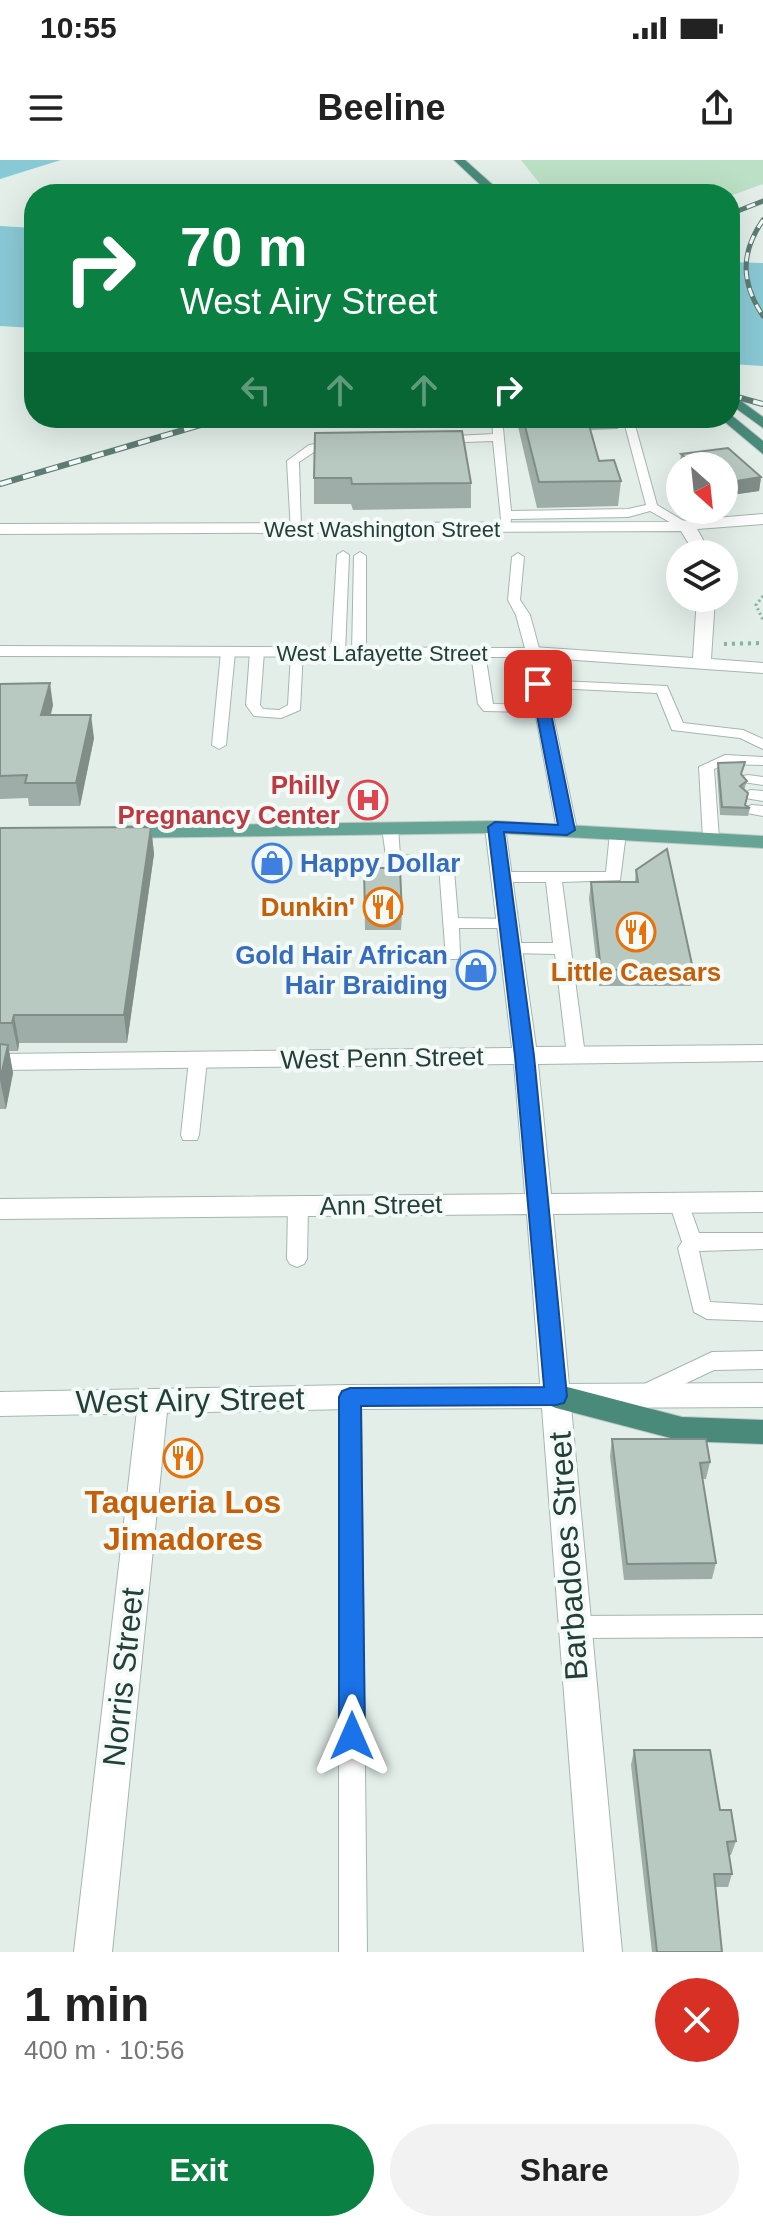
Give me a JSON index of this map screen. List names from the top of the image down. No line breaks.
{"streets":{"street":["West Washington Street","West Lafayette Street","West Penn Street","Ann Street","West Airy Street","Barbadoes Street","Norris Street"]},"crossings":[["West Penn Street","Barbadoes Street"],["Ann Street","Barbadoes Street"],["West Airy Street","Barbadoes Street"],["West Airy Street","Norris Street"]],"places":{"hospital":["Philly Pregnancy Center"],"shop":["Happy Dollar","Gold Hair African Hair Braiding"],"restaurant":["Dunkin'","Little Caesars","Taqueria Los Jimadores"]},"north":"bottom right","page":{"status":"10:55","header":"Beeline","turn":["70 m","West Airy Street"],"heading":["1 min","400 m · 10:56"],"buttons":["Exit","Share"]}}
